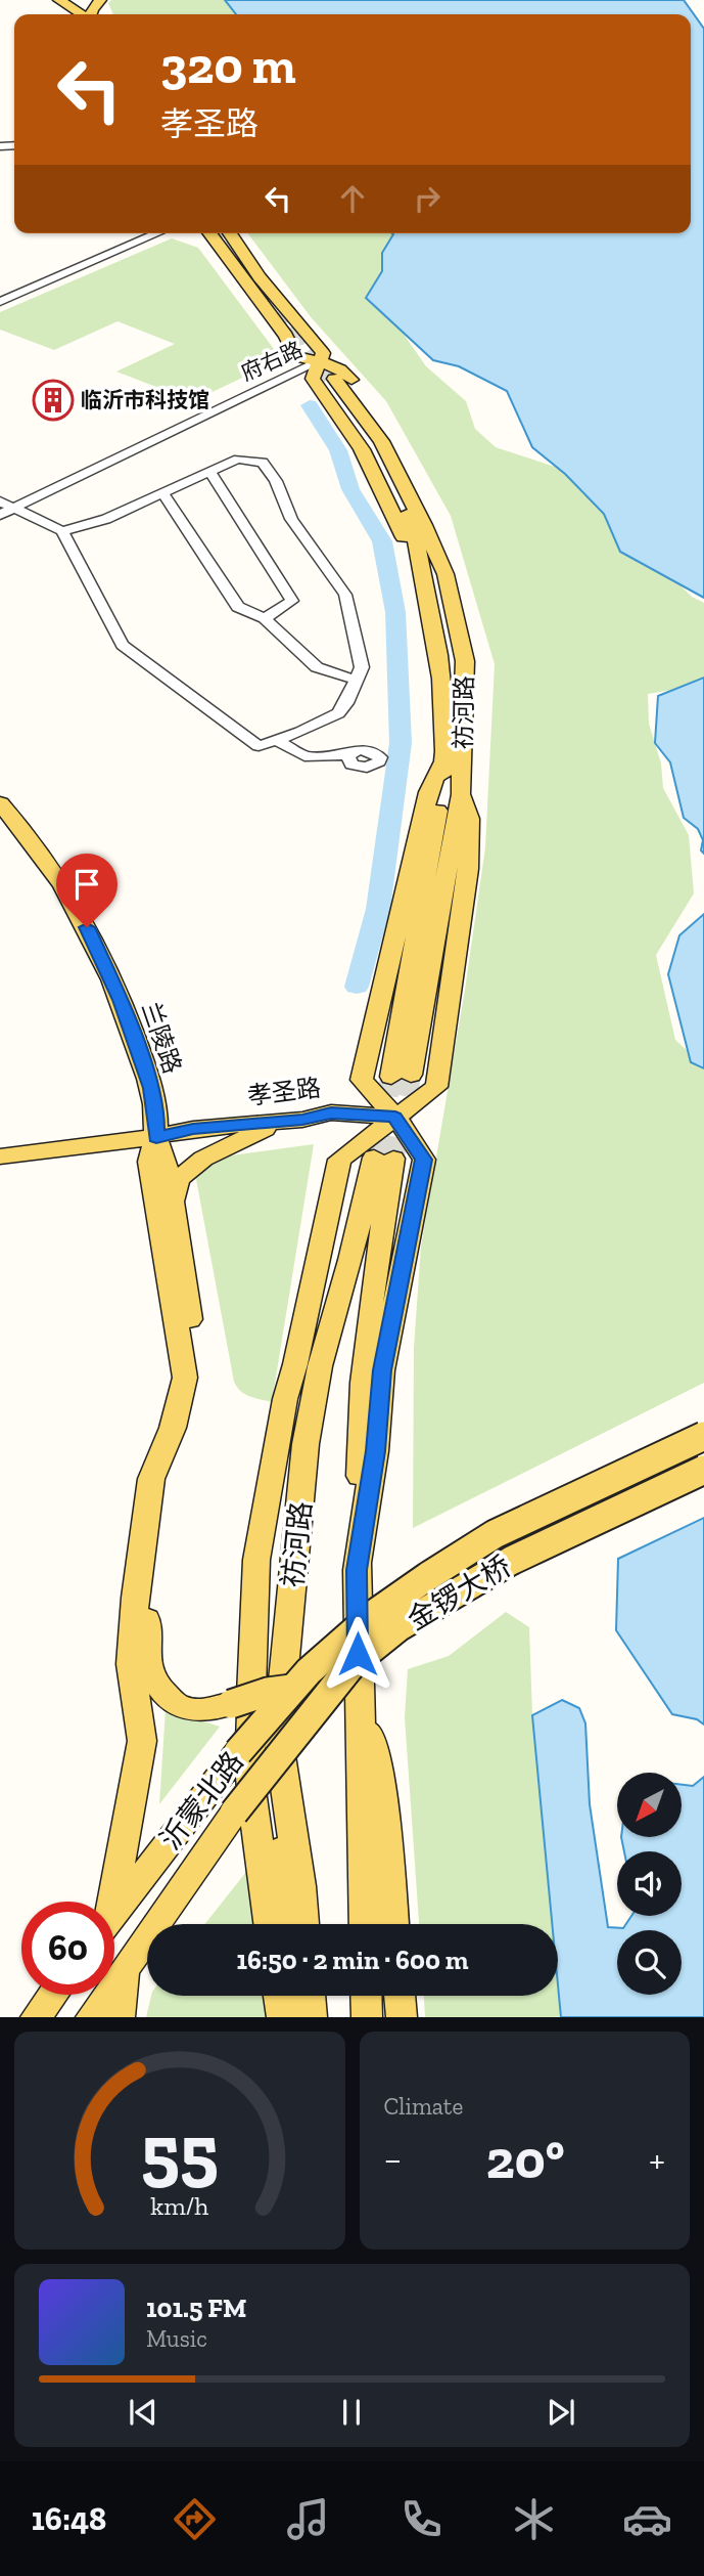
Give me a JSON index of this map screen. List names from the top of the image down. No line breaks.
{"streets":{"main road":["祊河路","兰陵路","孝圣路","金锣大桥","沂蒙北路"],"street":["府右路"]},"crossings":[["祊河路","孝圣路"],["兰陵路","孝圣路"],["金锣大桥","沂蒙北路"]],"places":{"building":["临沂市科技馆"]},"north":"bottom left","page":{"turn":["320 m","孝圣路"],"limit":"60","trip":"16:50 · 2 min · 600 m","tile":"Climate","heat":["−","20°","+"],"song":["101.5 FM","Music"],"tabs":"16:48","gauge":["55","km/h"]}}
